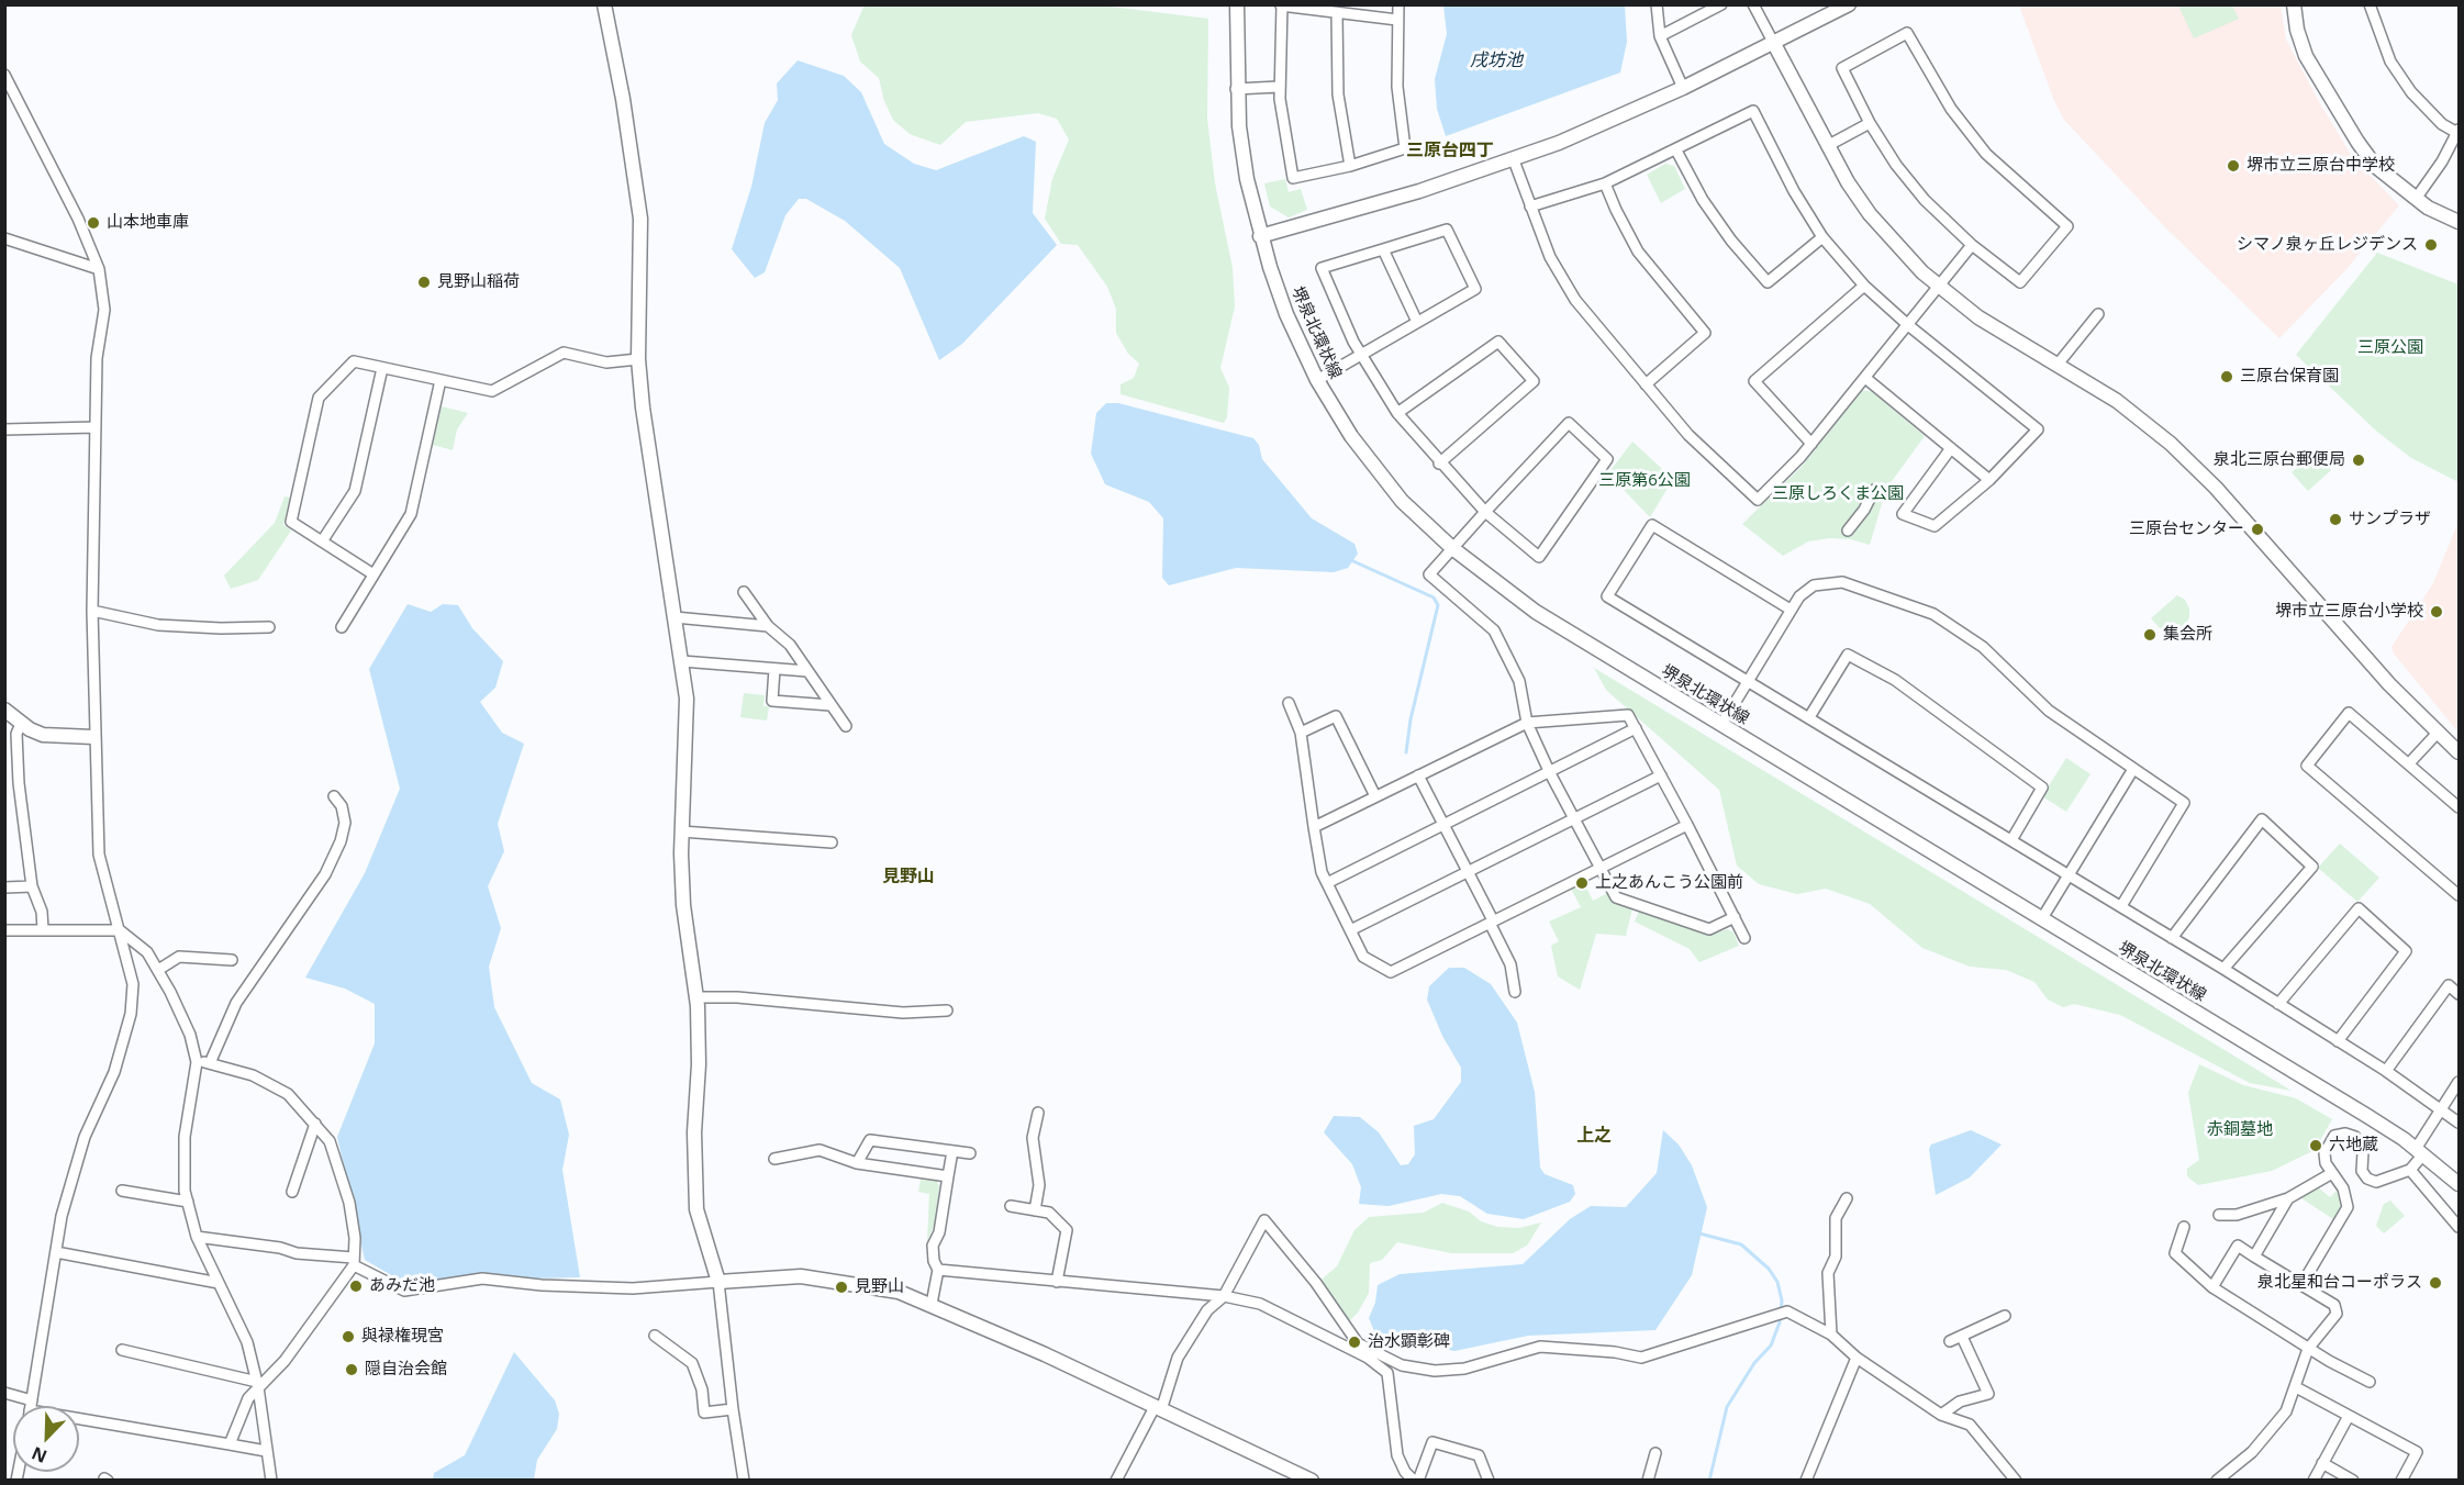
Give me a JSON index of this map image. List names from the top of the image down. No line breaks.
{"streets":{"street":["堺泉北環状線"]},"districts":["三原台四丁","見野山","上之"],"water":["戌坊池"],"parks":["三原公園","三原第6公園","三原しろくま公園","赤銅墓地"],"places":["堺市立三原台中学校","山本地車庫","シマノ泉ヶ丘レジデンス","見野山稲荷","三原台保育園","泉北三原台郵便局","サンプラザ","三原台センター","堺市立三原台小学校","集会所","上之あんこう公園前","六地蔵","泉北星和台コーポラス","あみだ池","見野山","與禄権現宮","治水顕彰碑","隠自治会館"],"north":"bottom left"}
